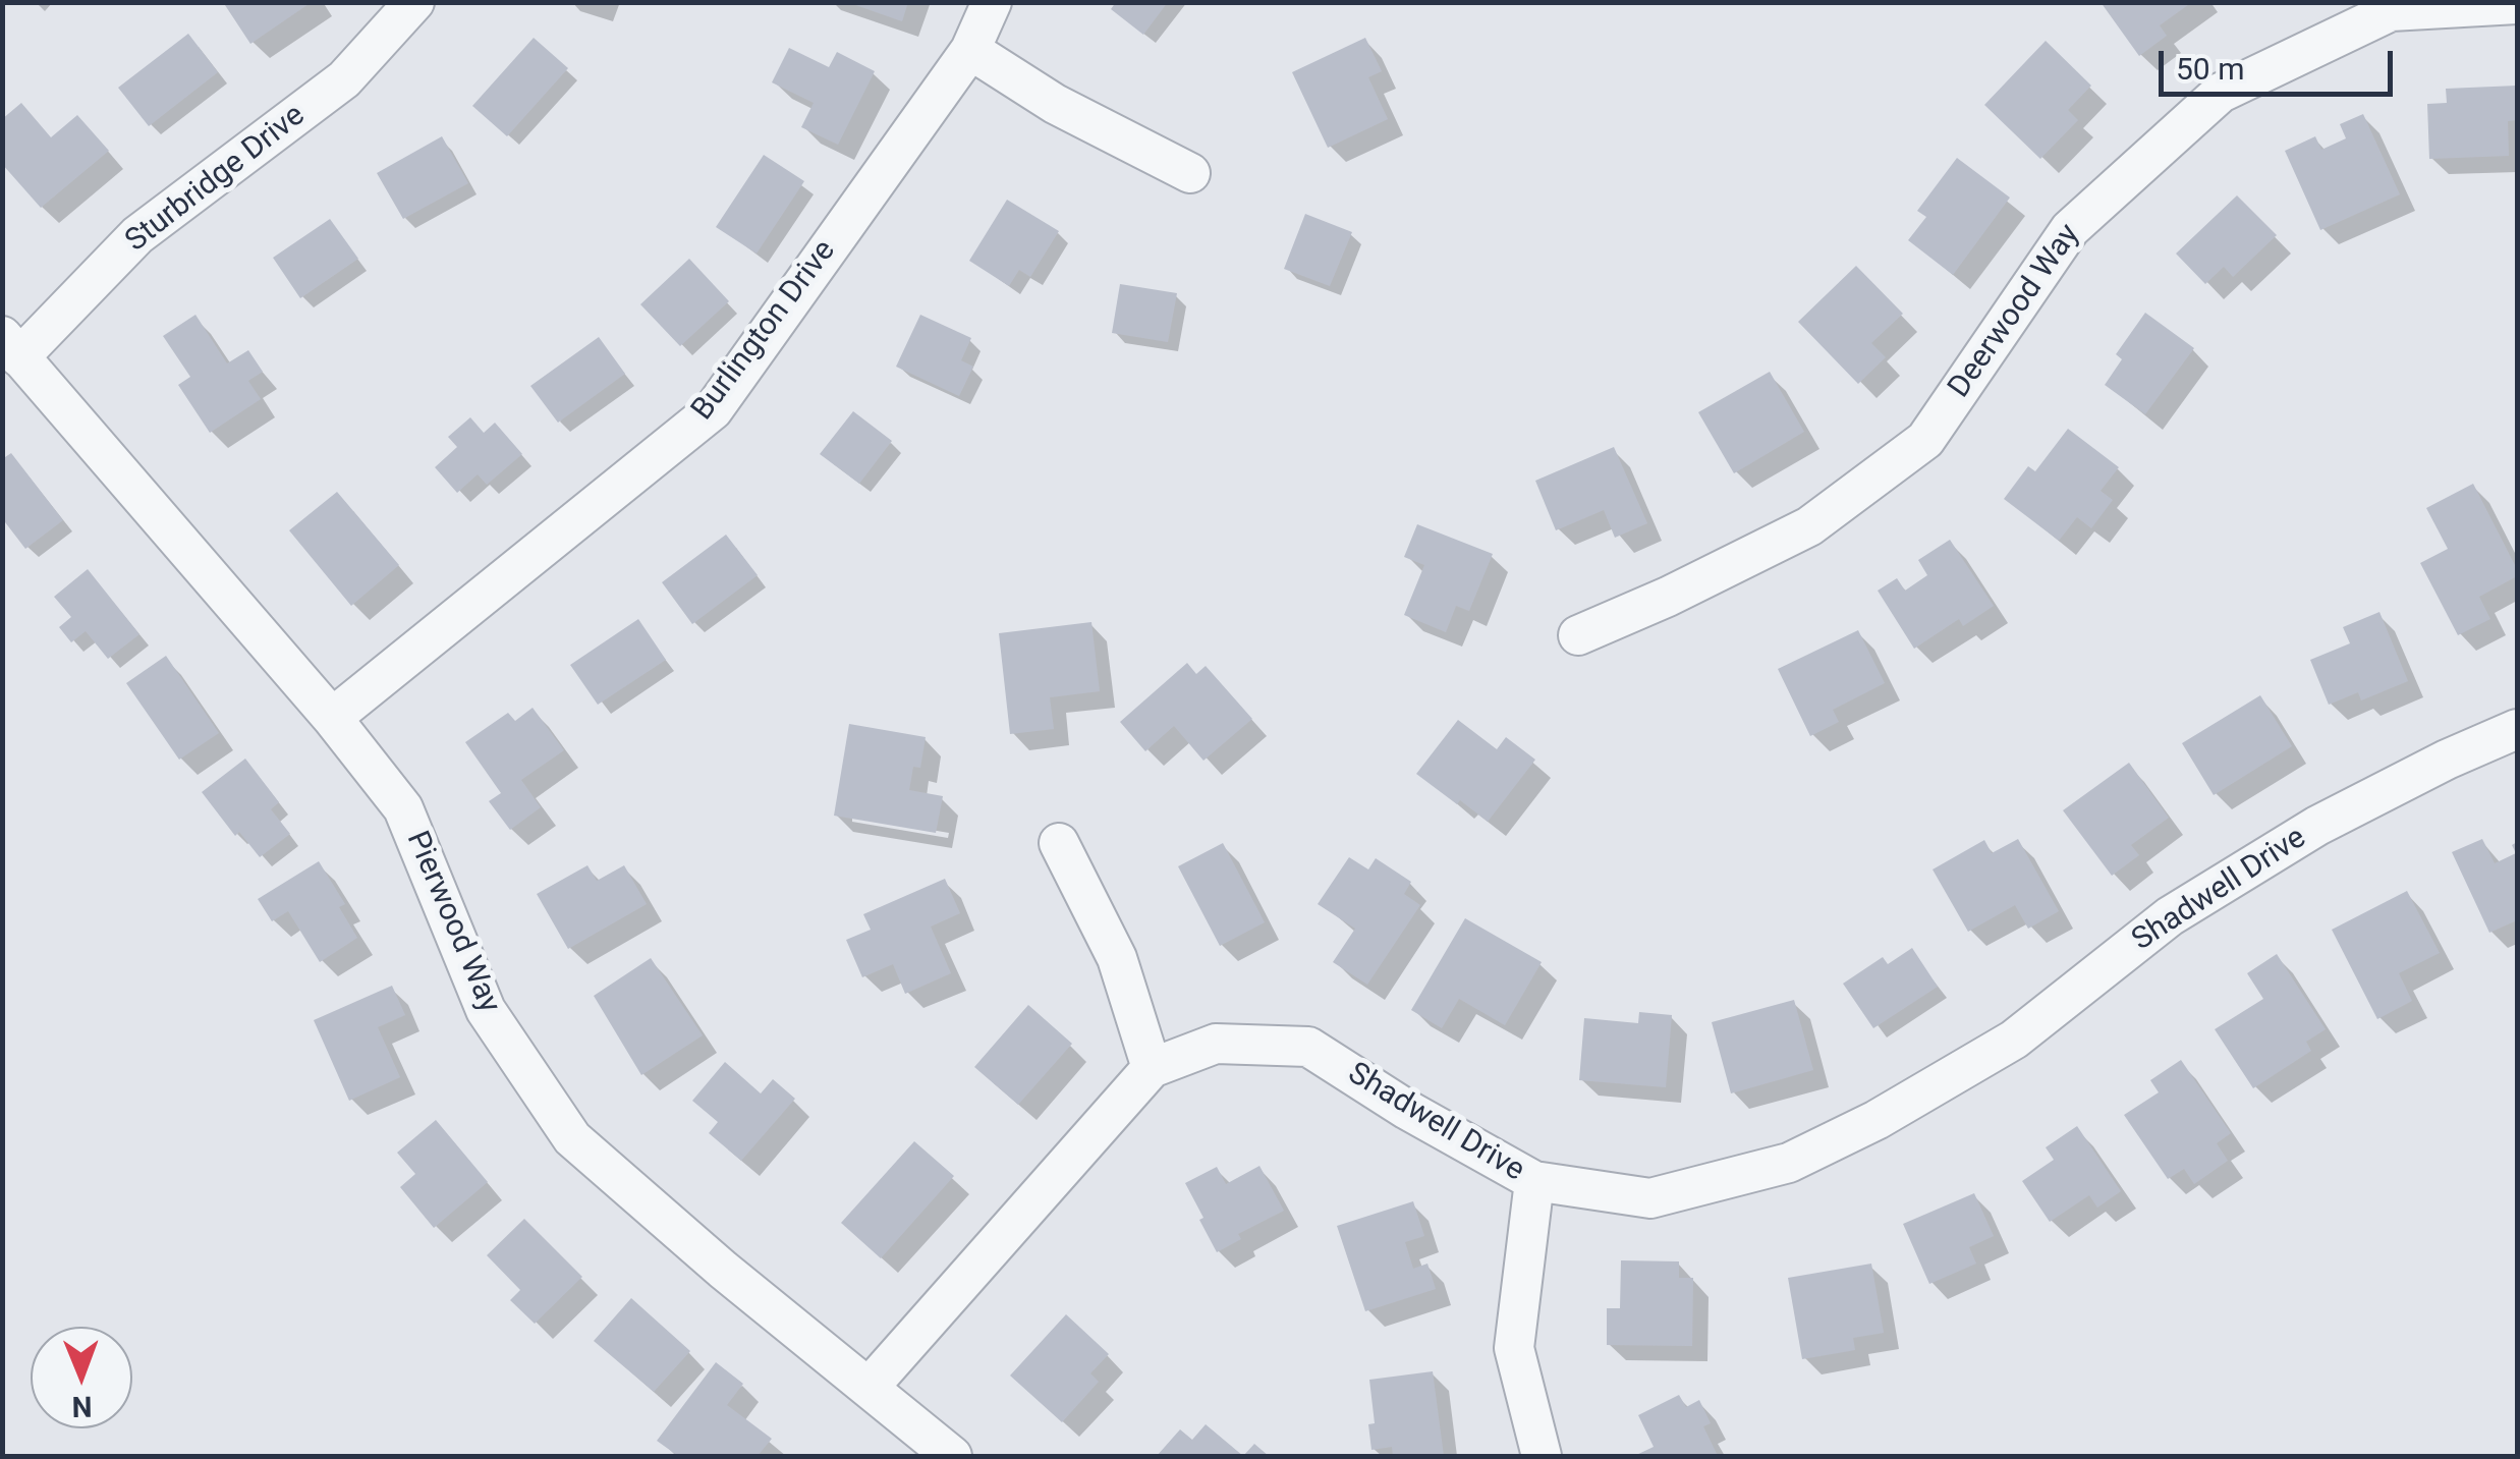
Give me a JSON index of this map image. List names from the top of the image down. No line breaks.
{"streets":{"street":["Sturbridge Drive","Deerwood Way","Burlington Drive","Shadwell Drive","Pierwood Way"]},"crossings":[["Sturbridge Drive","Pierwood Way"],["Burlington Drive","Pierwood Way"],["Shadwell Drive","Pierwood Way"]],"scale_bar":"50 m","north":"bottom"}
